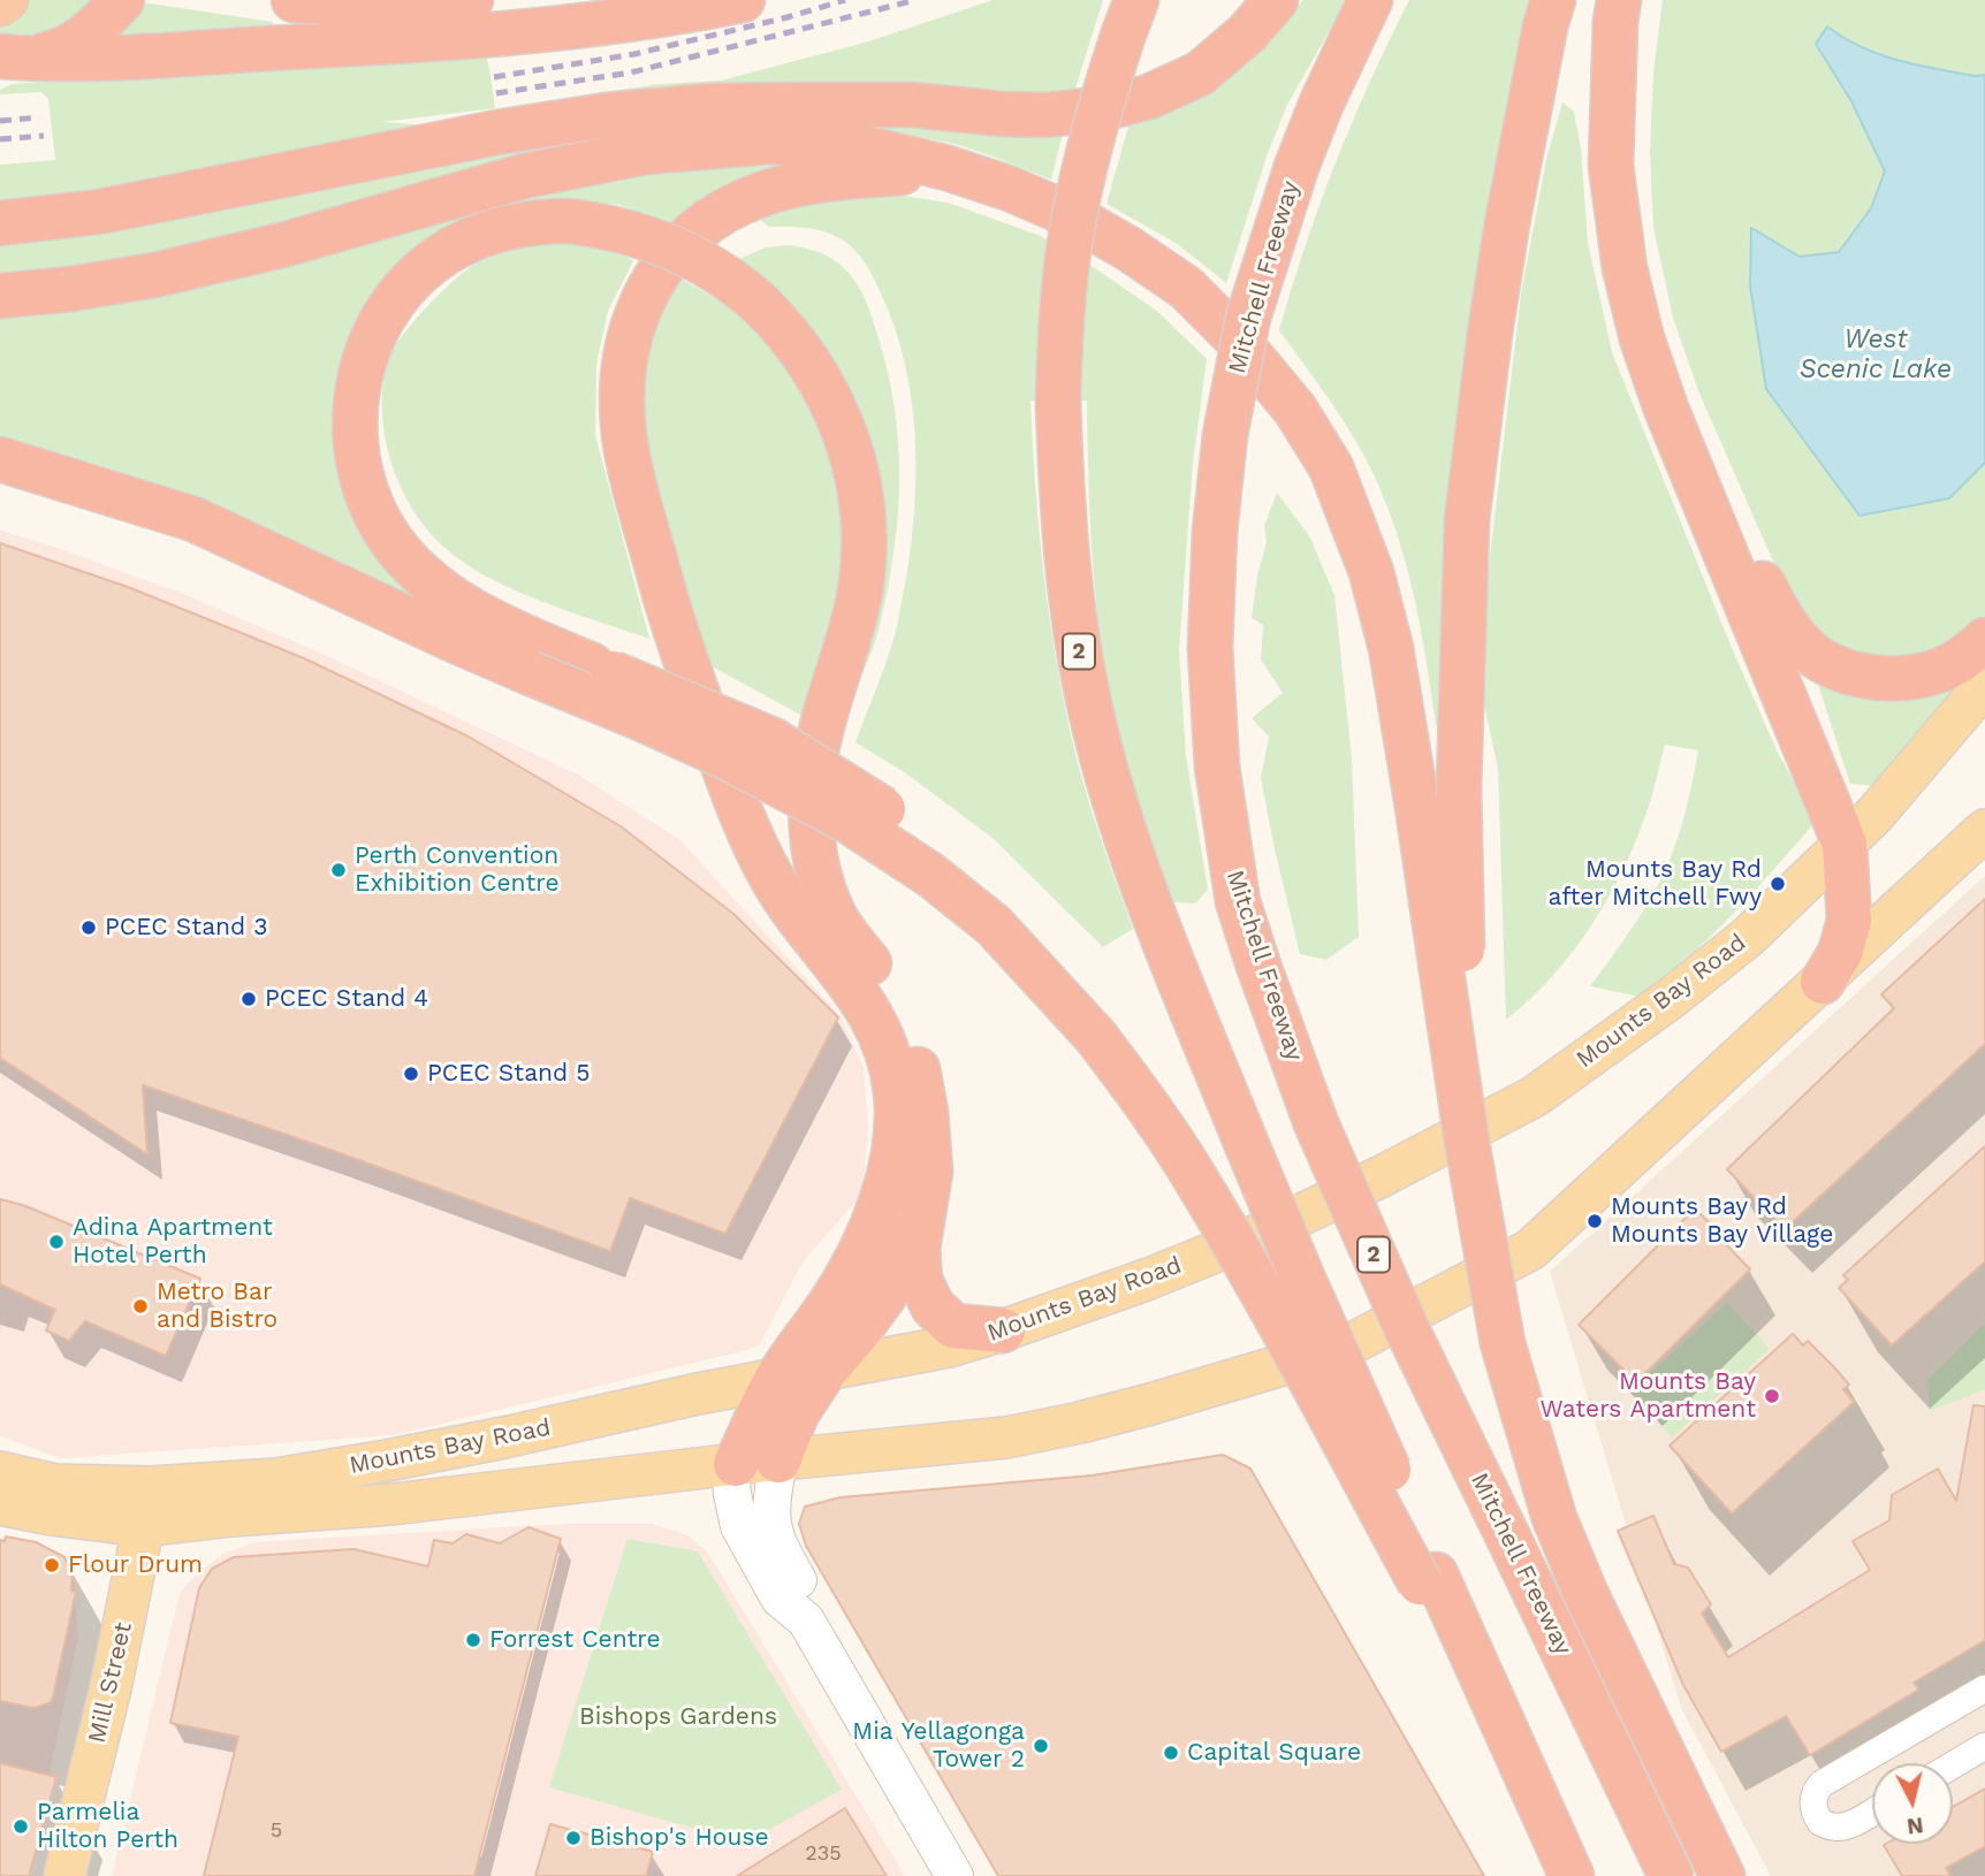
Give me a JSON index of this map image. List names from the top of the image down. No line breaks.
{"streets":{"highway":["Mitchell Freeway","2"],"main road":["Mounts Bay Road","Mill Street"]},"crossings":[["Mounts Bay Road","Mill Street"]],"water":["West Scenic Lake"],"parks":["Bishops Gardens"],"places":["Perth Convention Exhibition Centre","Mounts Bay Rd after Mitchell Fwy","PCEC Stand 3","PCEC Stand 4","PCEC Stand 5","Mounts Bay Rd Mounts Bay Village","Adina Apartment Hotel Perth","Metro Bar and Bistro","Mounts Bay Waters Apartment","Flour Drum","Forrest Centre","Mia Yellagonga Tower 2","Capital Square","Parmelia Hilton Perth","Bishop's House"],"house_numbers":["5","235"],"north":"bottom"}
